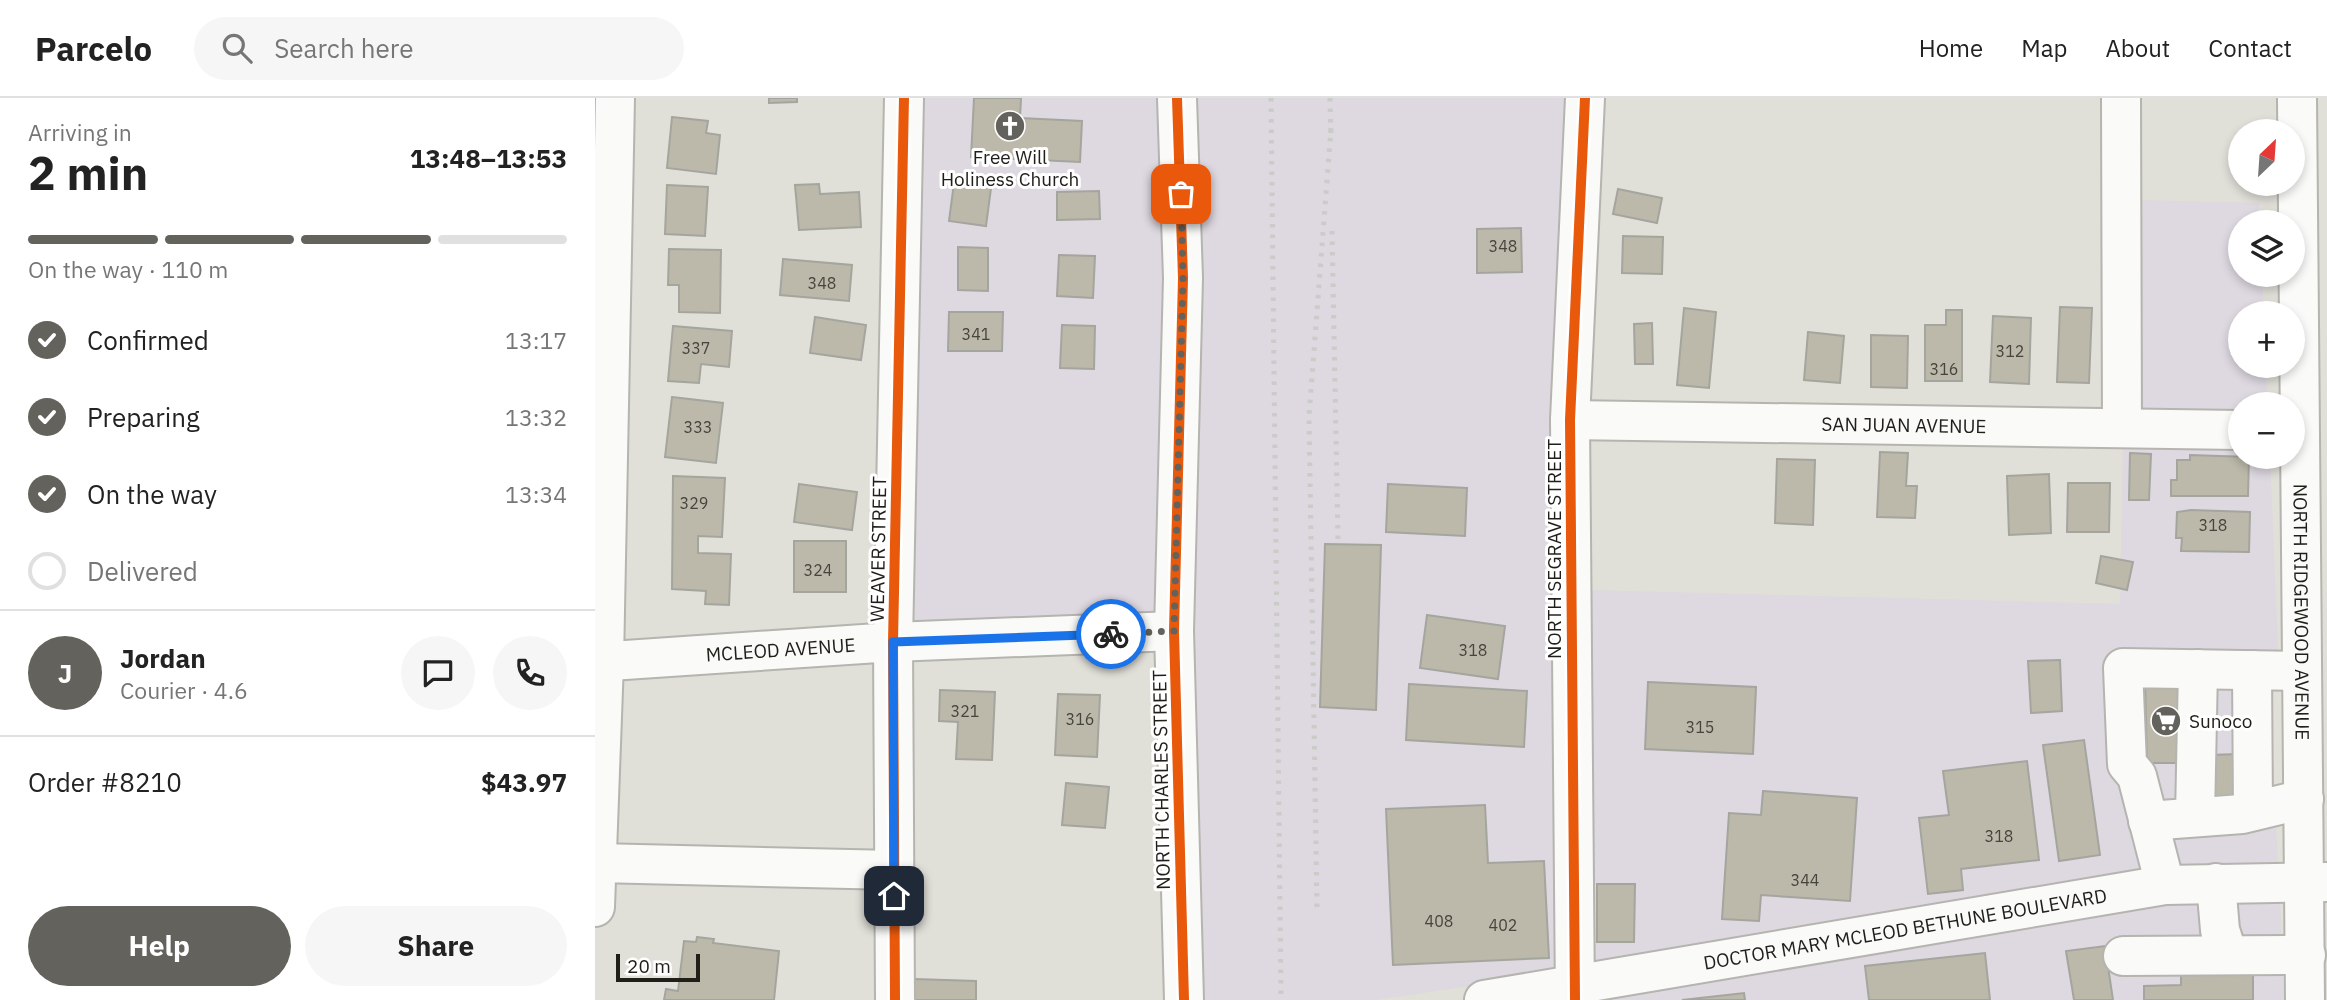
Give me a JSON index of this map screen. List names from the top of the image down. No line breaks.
{"streets":{"street":["SAN JUAN AVENUE","WEAVER STREET","NORTH SEGRAVE STREET","NORTH RIDGEWOOD AVENUE","MCLEOD AVENUE","NORTH CHARLES STREET","DOCTOR MARY MCLEOD BETHUNE BOULEVARD"]},"crossings":[["SAN JUAN AVENUE","NORTH SEGRAVE STREET"],["WEAVER STREET","MCLEOD AVENUE"],["NORTH SEGRAVE STREET","DOCTOR MARY MCLEOD BETHUNE BOULEVARD"],["NORTH RIDGEWOOD AVENUE","DOCTOR MARY MCLEOD BETHUNE BOULEVARD"],["MCLEOD AVENUE","NORTH CHARLES STREET"]],"places":{"church":["Free Will Holiness Church"],"supermarket":["Sunoco"]},"house_numbers":["348","348","341","337","312","316","333","329","318","324","318","321","316","315","318","344","408","402"],"scale_bar":"20 m","north":"top right","page":{"header":"Parcelo","search":"Search here","nav":["Home","Map","About","Contact"],"heading":["2 min","Arriving in","13:48–13:53"],"panel":["Jordan","Courier · 4.6","Order #8210","$43.97"],"map_buttons":["+","−"],"bar":"On the way · 110 m","list":[["Confirmed","13:17"],["Preparing","13:32"],["On the way","13:34"],"Delivered"],"round":"J","buttons":["Help","Share"],"scale":"20 m"}}
